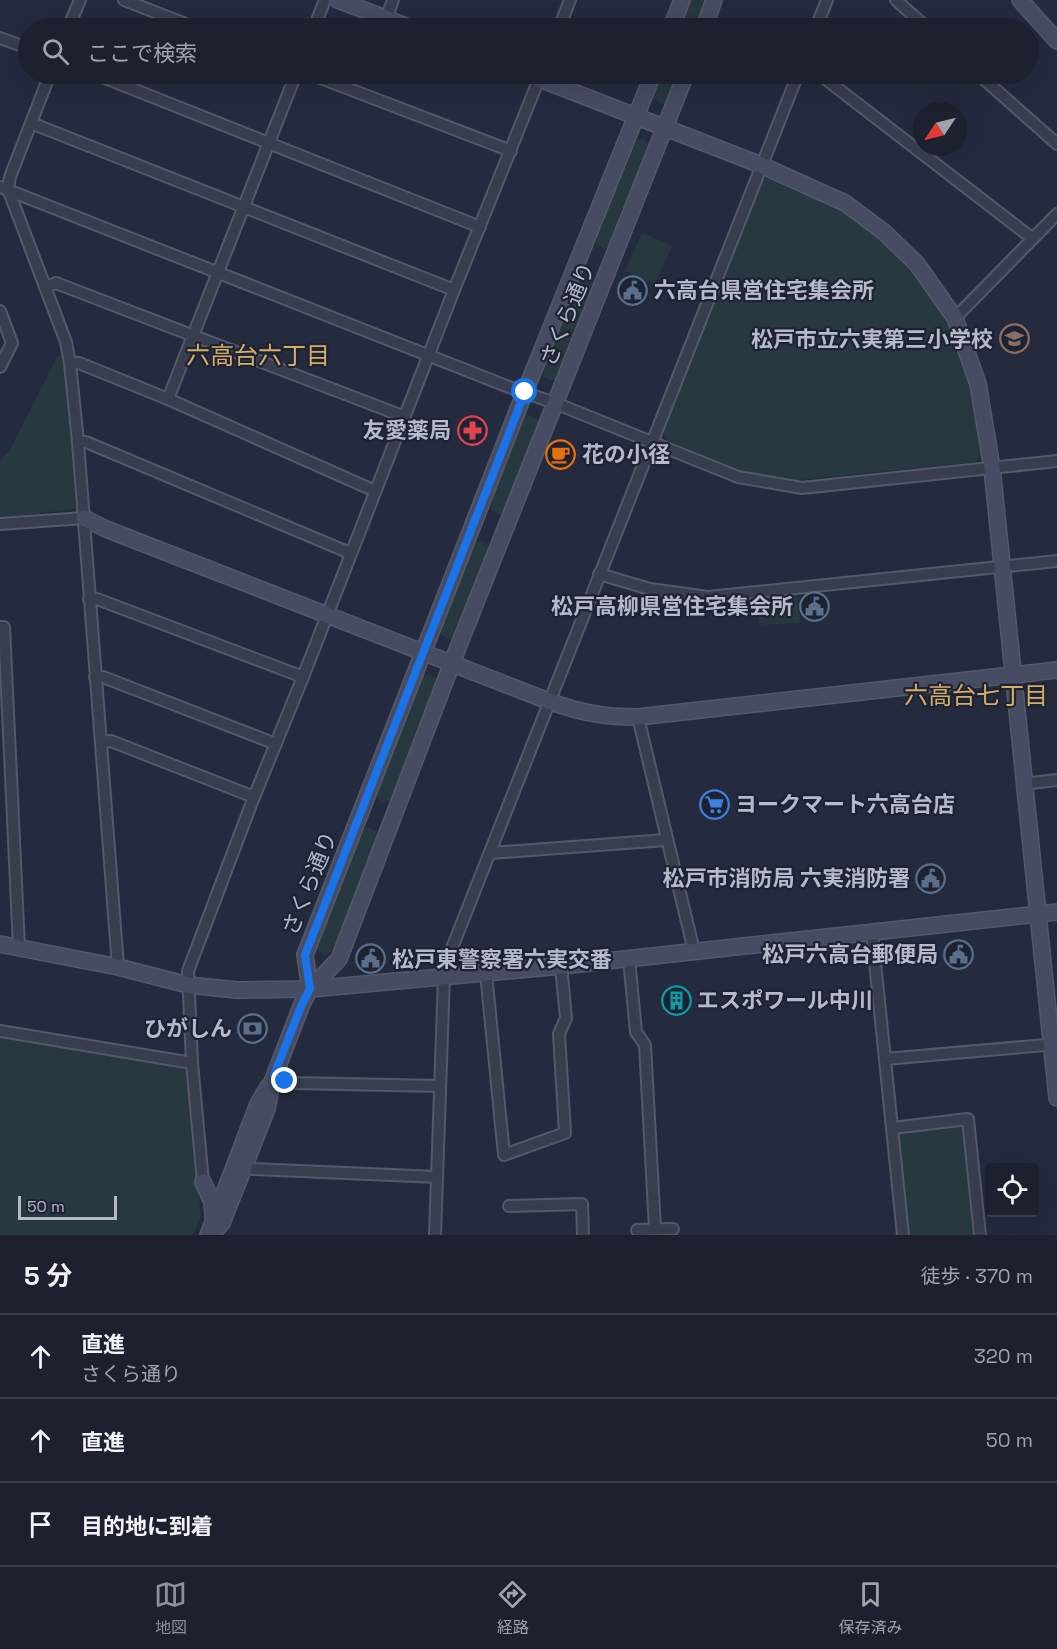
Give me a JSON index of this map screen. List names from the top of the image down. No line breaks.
{"streets":{"street":["さくら通り"]},"districts":["六高台六丁目","六高台七丁目"],"places":{"public building":["六高台県営住宅集会所","松戸高柳県営住宅集会所","松戸市消防局 六実消防署","松戸六高台郵便局","松戸東警察署六実交番"],"school or university":["松戸市立六実第三小学校"],"pharmacy":["友愛薬局"],"cafe":["花の小径"],"supermarket":["ヨークマート六高台店"],"building":["エスポワール中川"],"bank":["ひがしん"]},"scale_bar":"50 m","north":"bottom left","page":{"search":"ここで検索","scale":"50 m","heading":["5 分","徒歩 · 370 m"],"list":[["直進","さくら通り","320 m"],["直進","50 m"],"目的地に到着"],"nav":["地図","経路","保存済み"]}}
